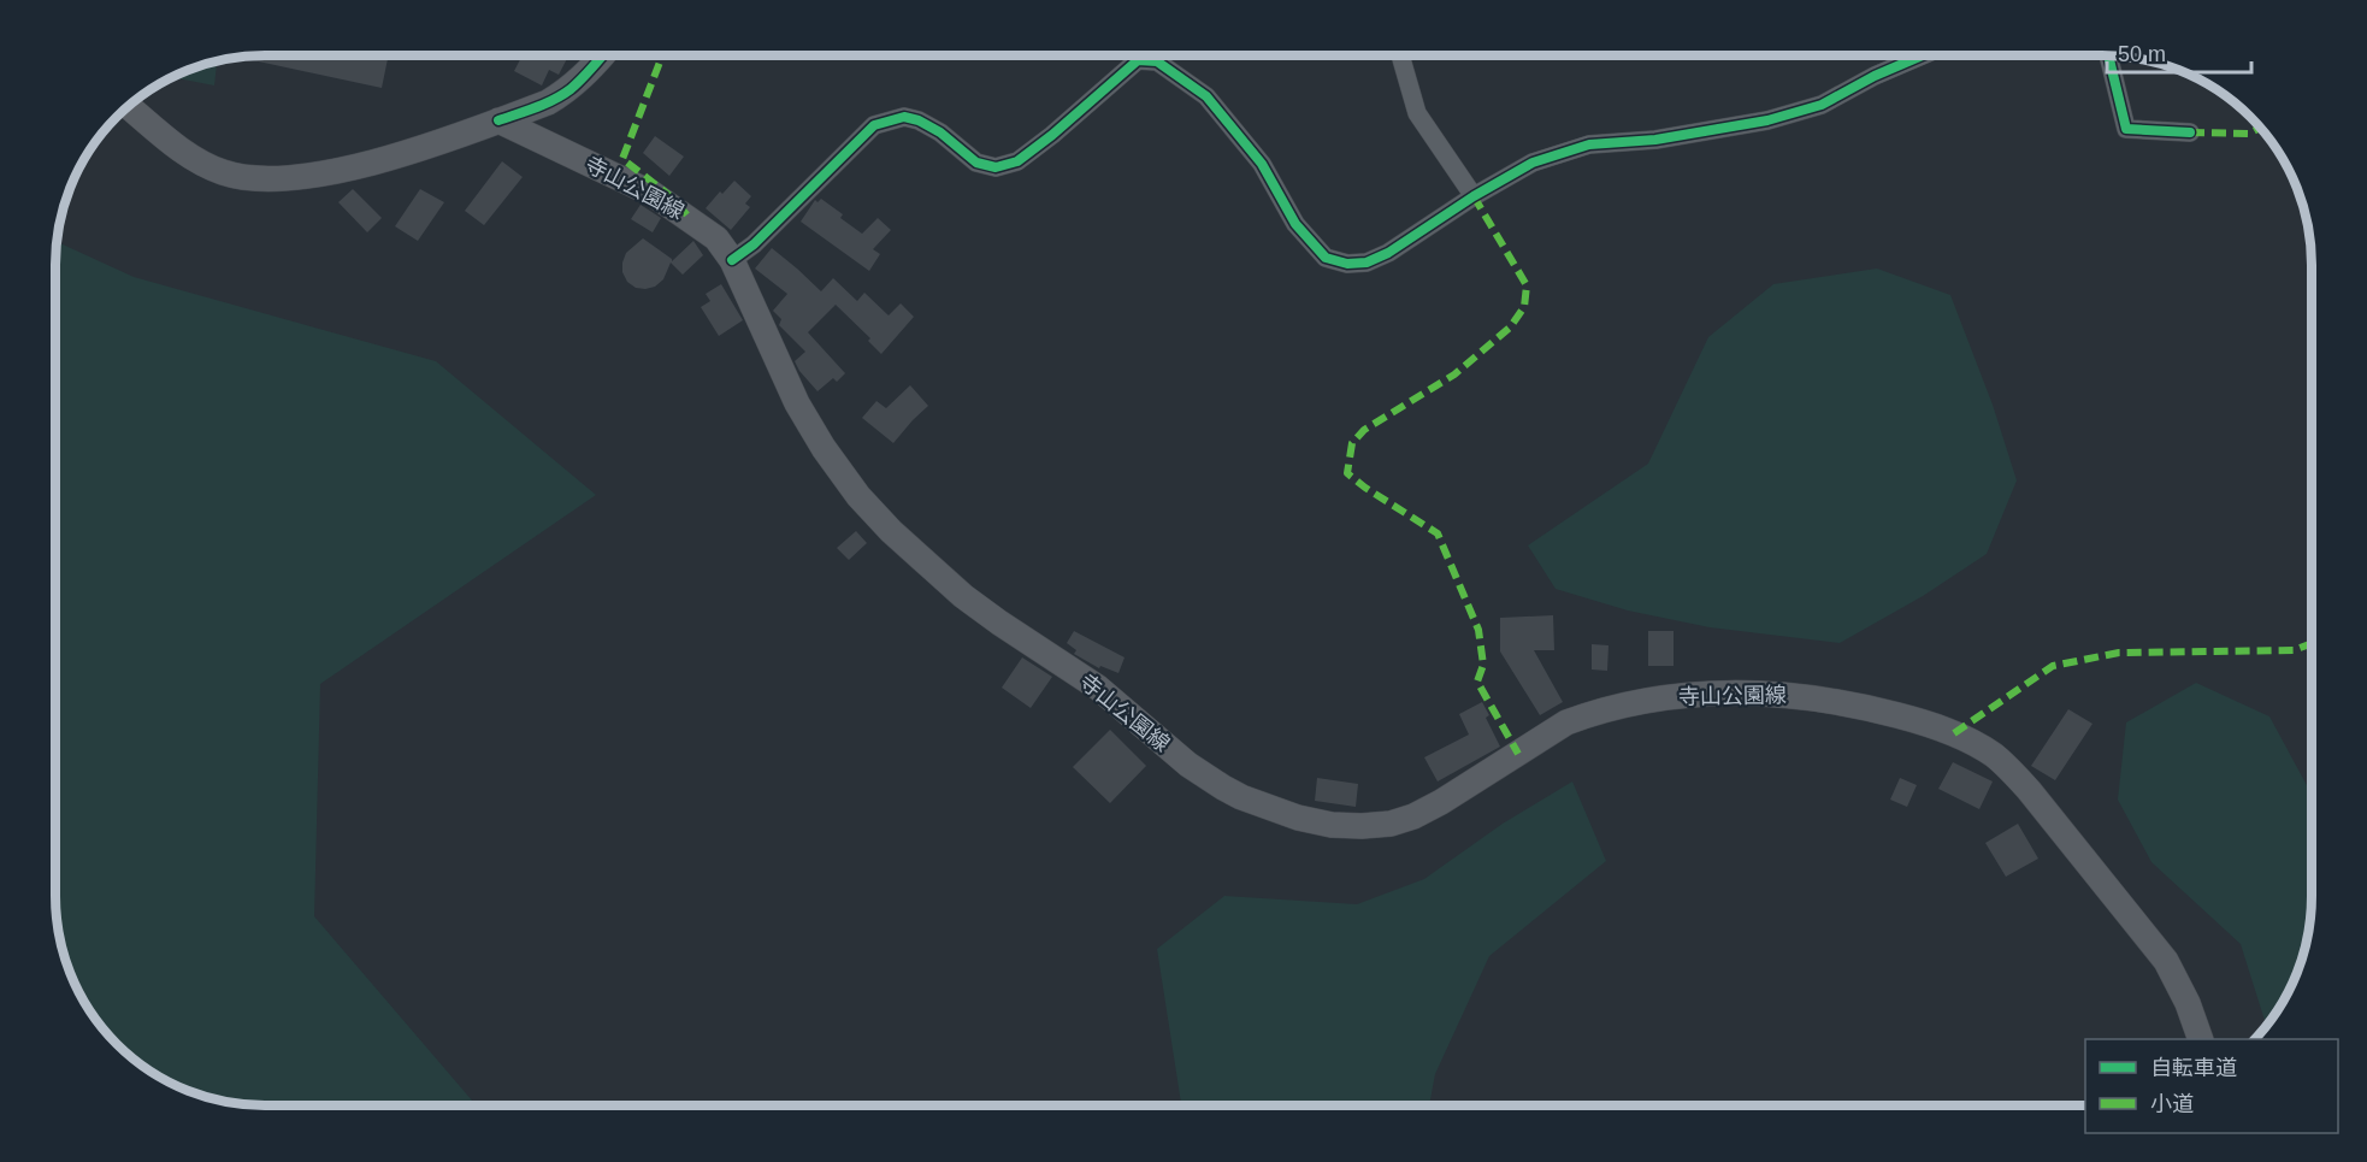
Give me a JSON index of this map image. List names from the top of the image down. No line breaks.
{"streets":{"main road":["寺山公園線"]},"legend":["自転車道","小道"],"scale_bar":"50 m"}
